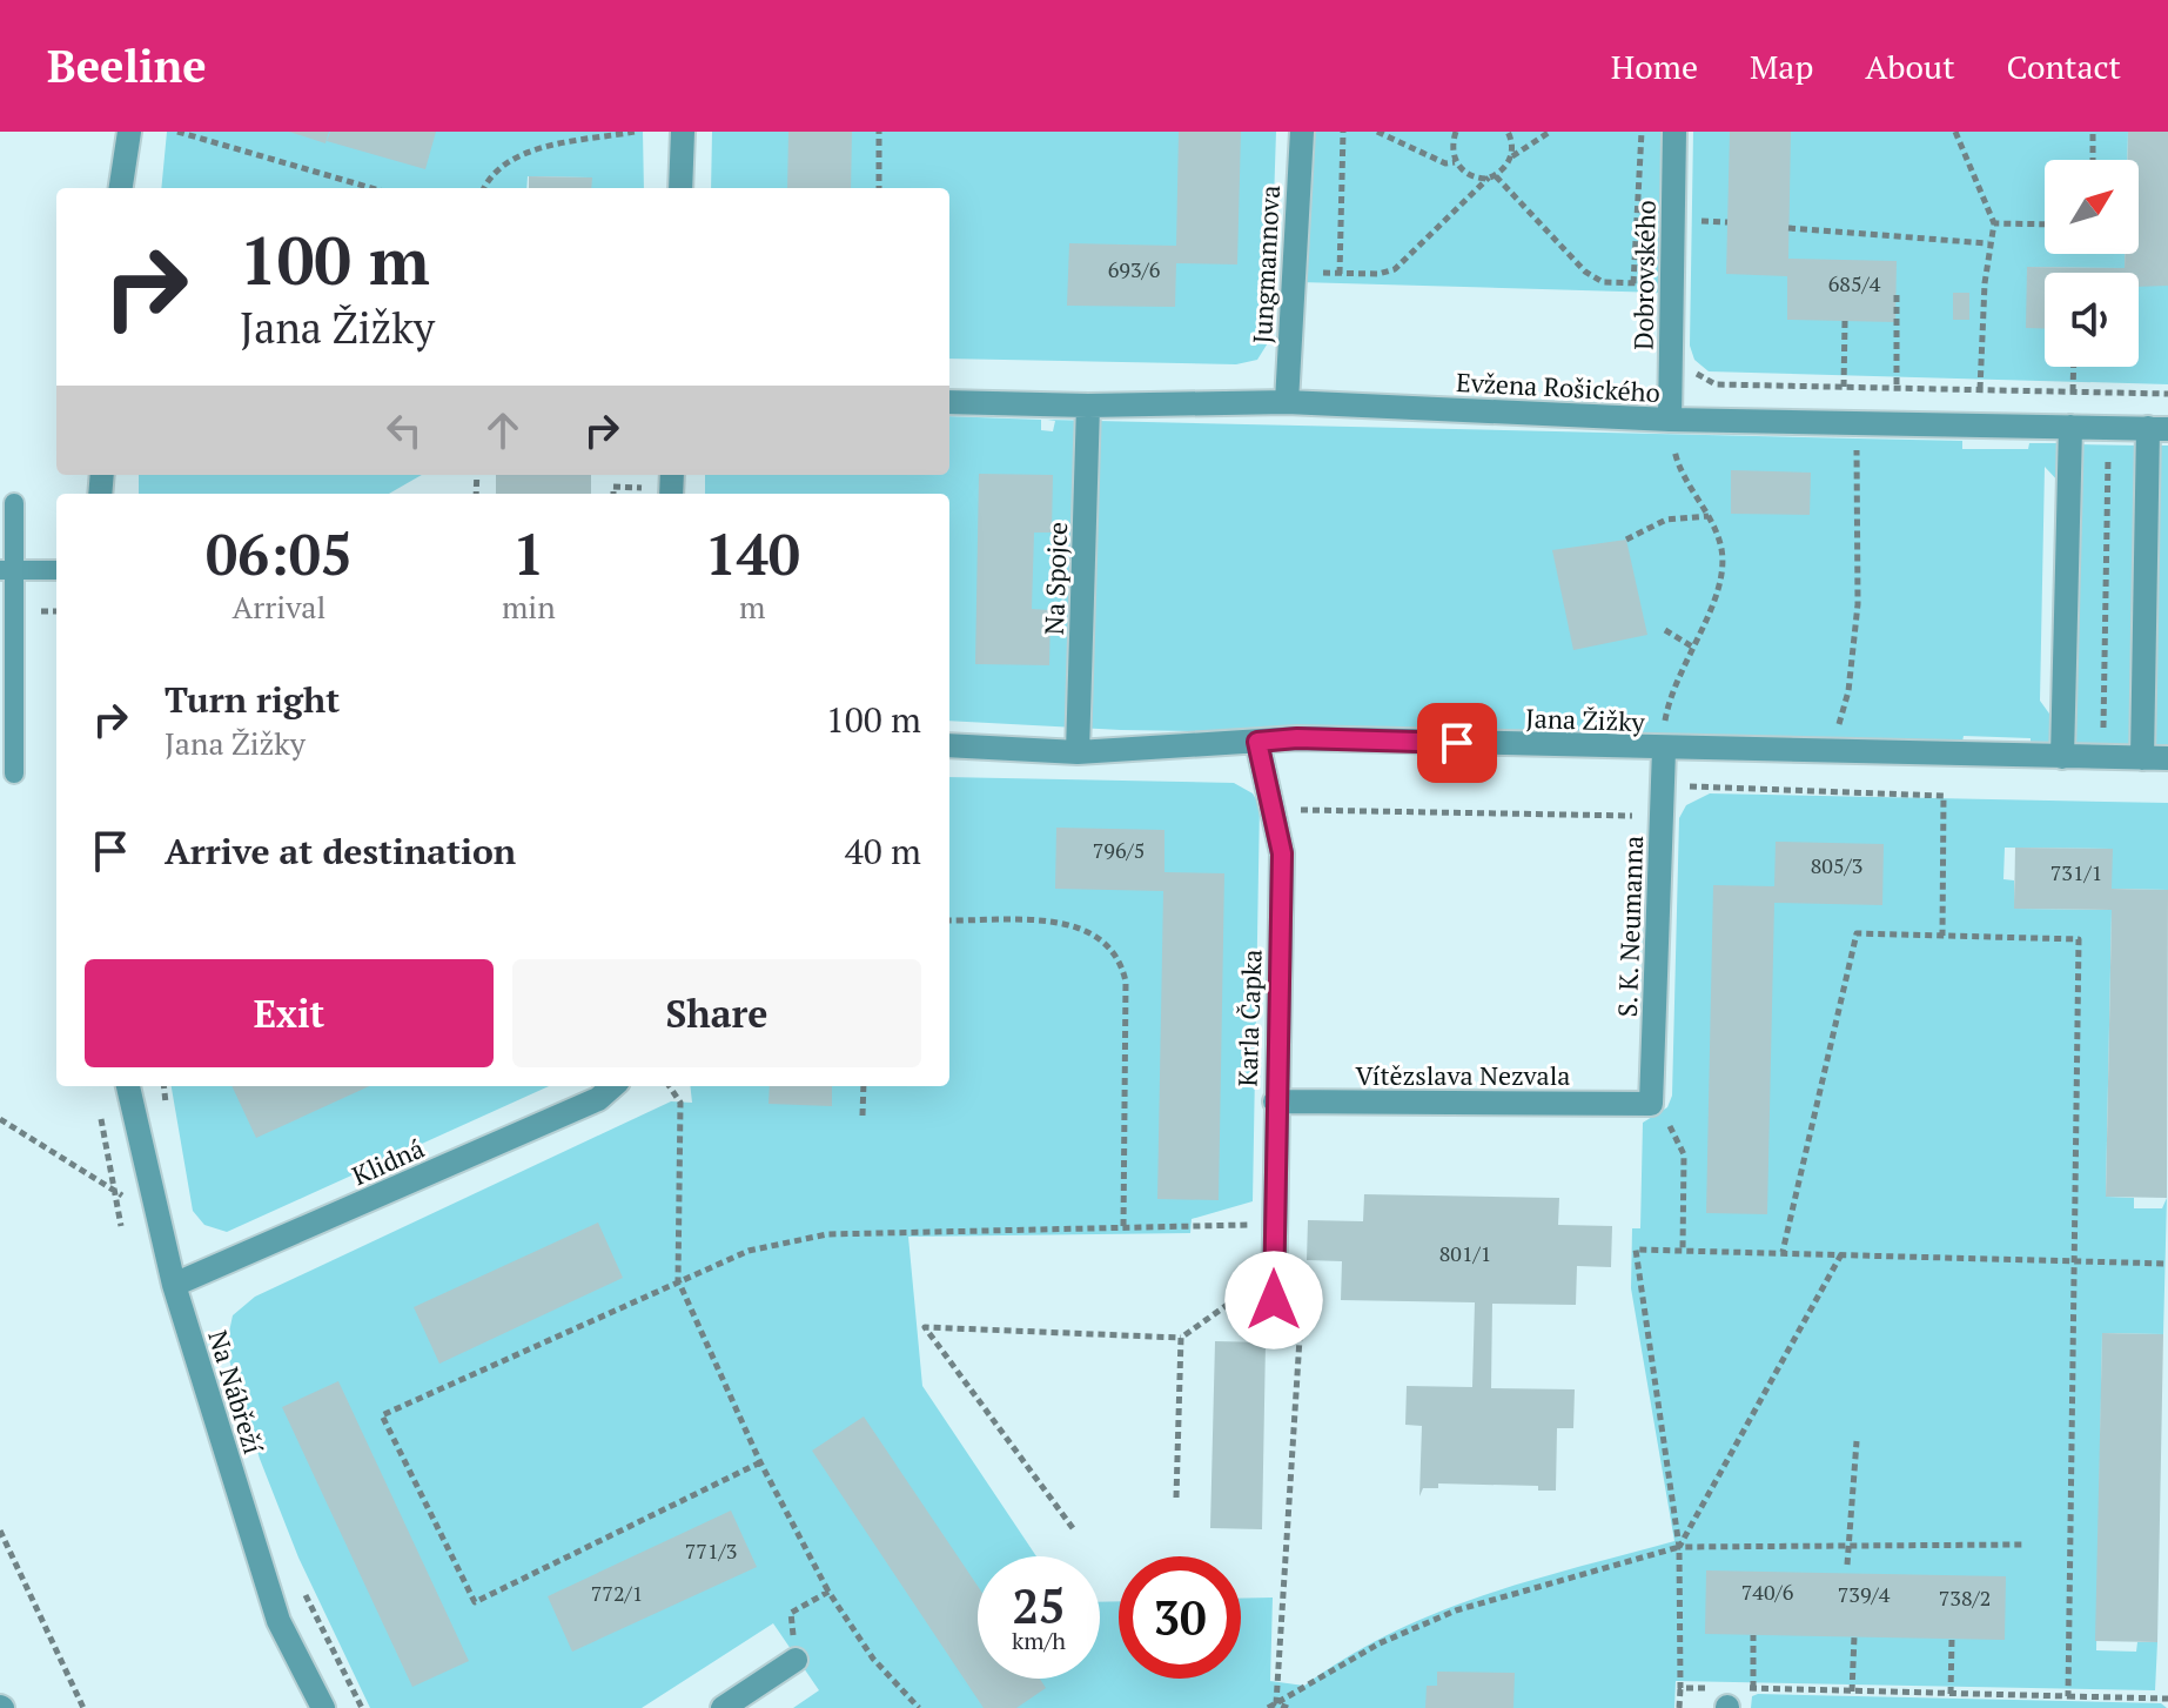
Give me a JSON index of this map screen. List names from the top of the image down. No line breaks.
{"streets":{"street":["Jungmannova","Dobrovského","Evžena Rošického","Na Spojce","Jana Žižky","S. K. Neumanna","Karla Čapka","Vítězslava Nezvala","Klidná","Na Nábřeží"]},"crossings":[["Jungmannova","Evžena Rošického"],["Dobrovského","Evžena Rošického"],["Evžena Rošického","Na Spojce"],["Na Spojce","Jana Žižky"],["Jana Žižky","S. K. Neumanna"],["Jana Žižky","Karla Čapka"],["S. K. Neumanna","Vítězslava Nezvala"],["Karla Čapka","Vítězslava Nezvala"],["Klidná","Na Nábřeží"]],"house_numbers":["693/6","685/4","796/5","805/3","731/1","801/1","771/3","740/6","772/1","739/4","738/2"],"north":"top right","page":{"header":"Beeline","nav":["Home","Map","About","Contact"],"turn":["100 m","Jana Žižky"],"eta":["06:05","Arrival","1","min","140","m"],"list":[{"name":"Turn right","note":"Jana Žižky","value":"100 m"},{"name":"Arrive at destination","value":"40 m"}],"buttons":["Exit","Share"],"speed":"25 km/h","limit":"30"}}
